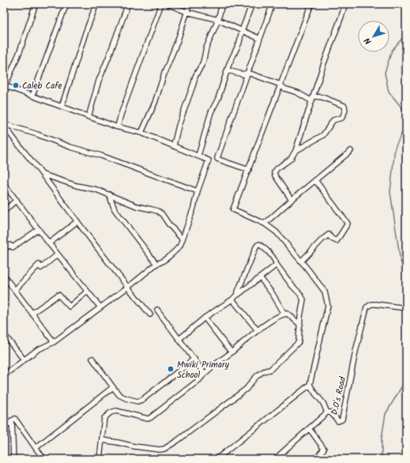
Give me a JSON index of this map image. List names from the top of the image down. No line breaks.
{"streets":{"street":["D.O's Road"]},"places":["Caleb Cafe","Mwiki Primary School"],"north":"bottom left"}
